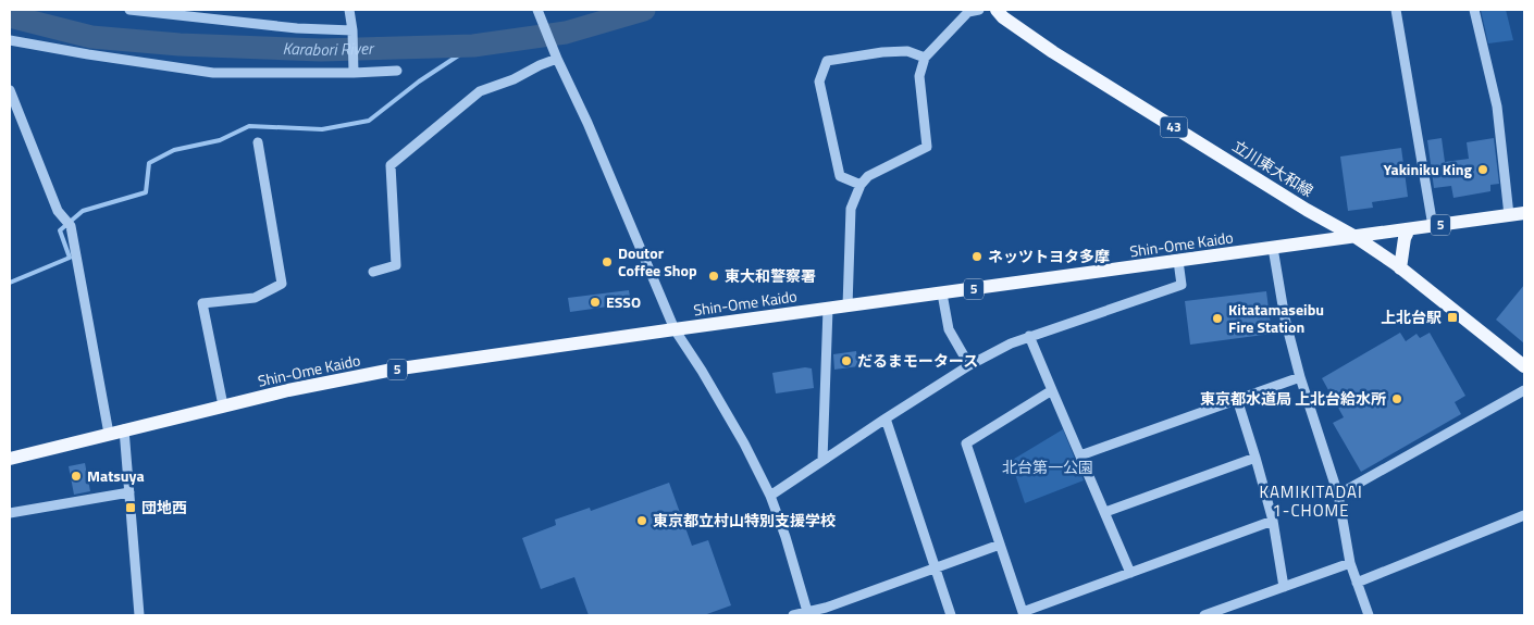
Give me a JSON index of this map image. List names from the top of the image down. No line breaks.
{"streets":{"main road":["43","立川東大和線","5","Shin-Ome Kaido"]},"crossings":[["立川東大和線","Shin-Ome Kaido"]],"districts":["KAMIKITADAI 1-CHOME"],"water":["Karabori River"],"parks":["北台第一公園"],"places":{"other":["Yakiniku King","ネッツトヨタ多摩","Doutor Coffee Shop","東大和警察署","ESSO","Kitatamaseibu Fire Station","だるまモータース","東京都水道局 上北台給水所","Matsuya","東京都立村山特別支援学校"],"transit":["上北台駅","団地西"]}}
